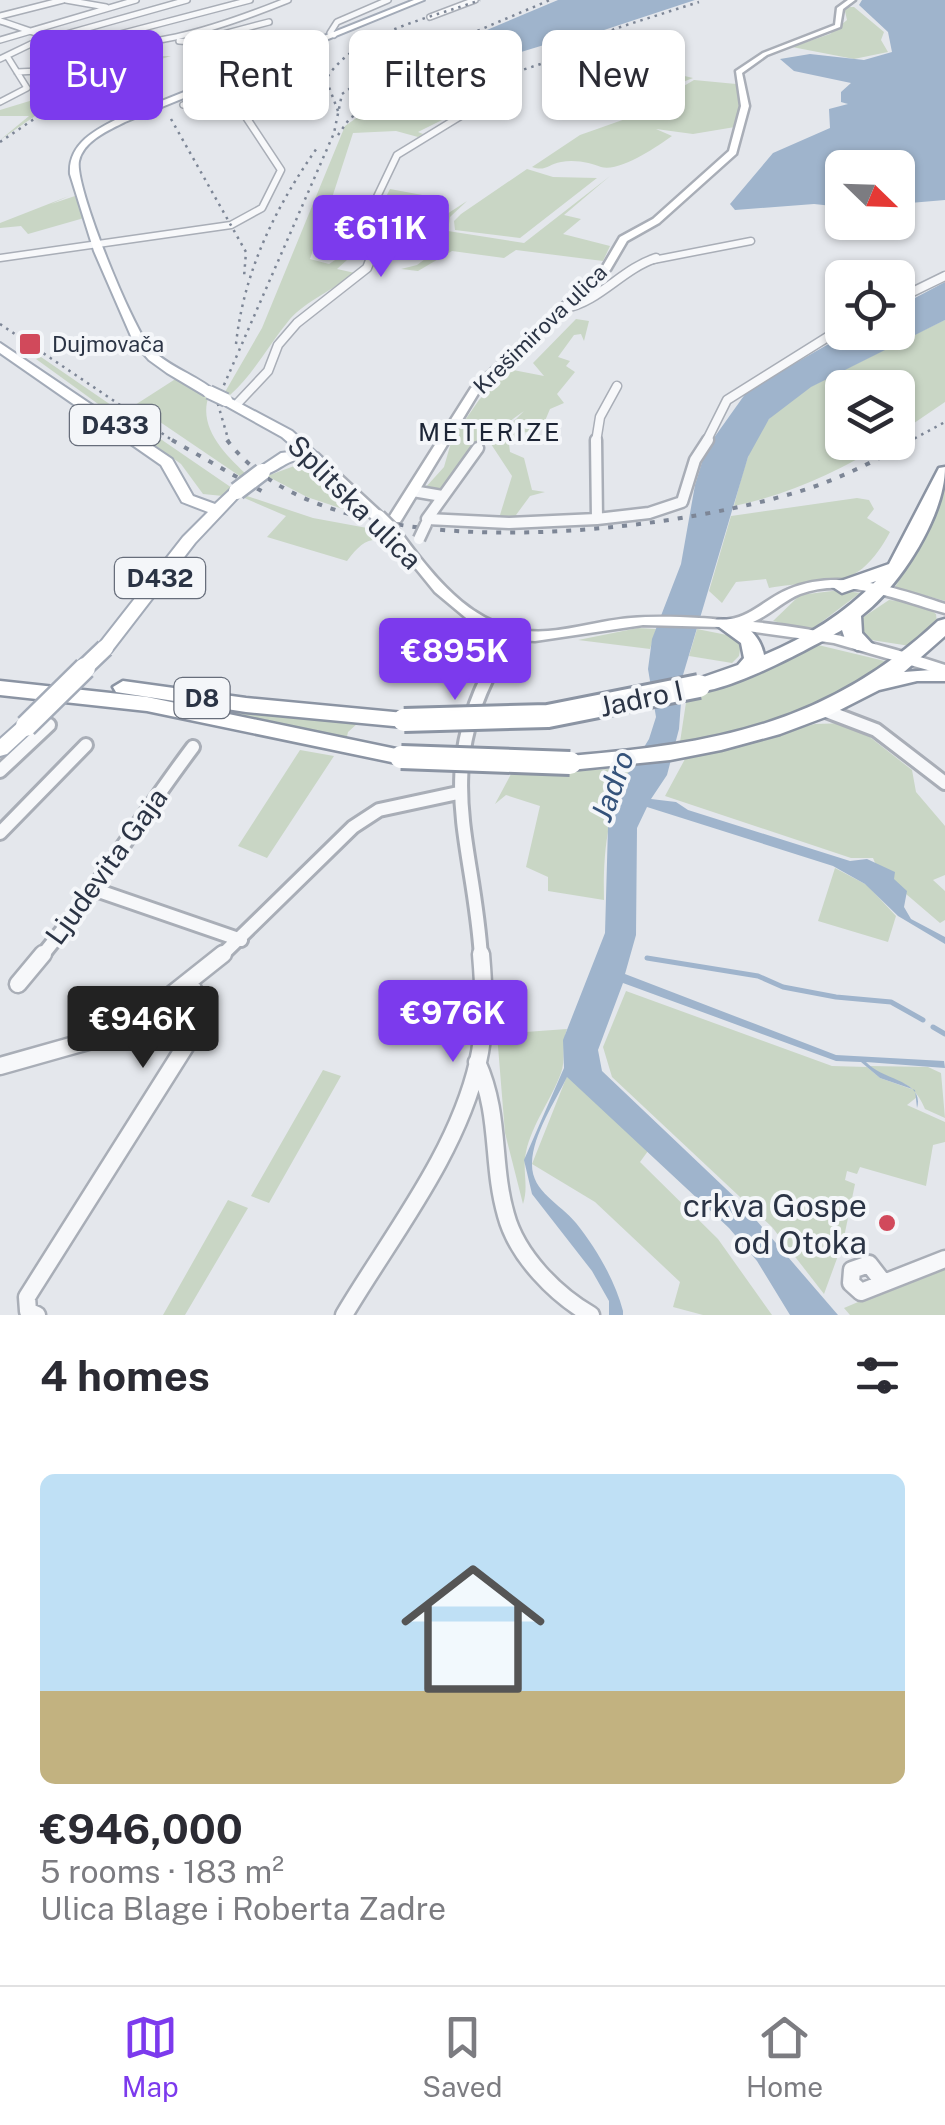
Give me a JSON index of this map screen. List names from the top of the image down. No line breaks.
{"streets":{"highway":["D8","Jadro I"],"main road":["Krešimirova ulica","D433","Splitska ulica","D432"],"street":["Ljudevita Gaja"]},"crossings":[["Krešimirova ulica","Splitska ulica"],["D433","D432"],["Splitska ulica","D432"],["D8","Jadro I"]],"districts":["METERIZE"],"water":["Jadro"],"places":{"transit":["Dujmovača"],"other":["crkva Gospe od Otoka"]},"north":"bottom right","page":{"chip":["Buy","Rent","Filters","New"],"price":["€611K","€895K","€976K","€946K"],"heading":"4 homes","list":[{"name":"€946,000","note":"5 rooms · 183 m² · Ulica Blage i Roberta Zadre"}],"tabs":["Map","Saved","Home"]}}
